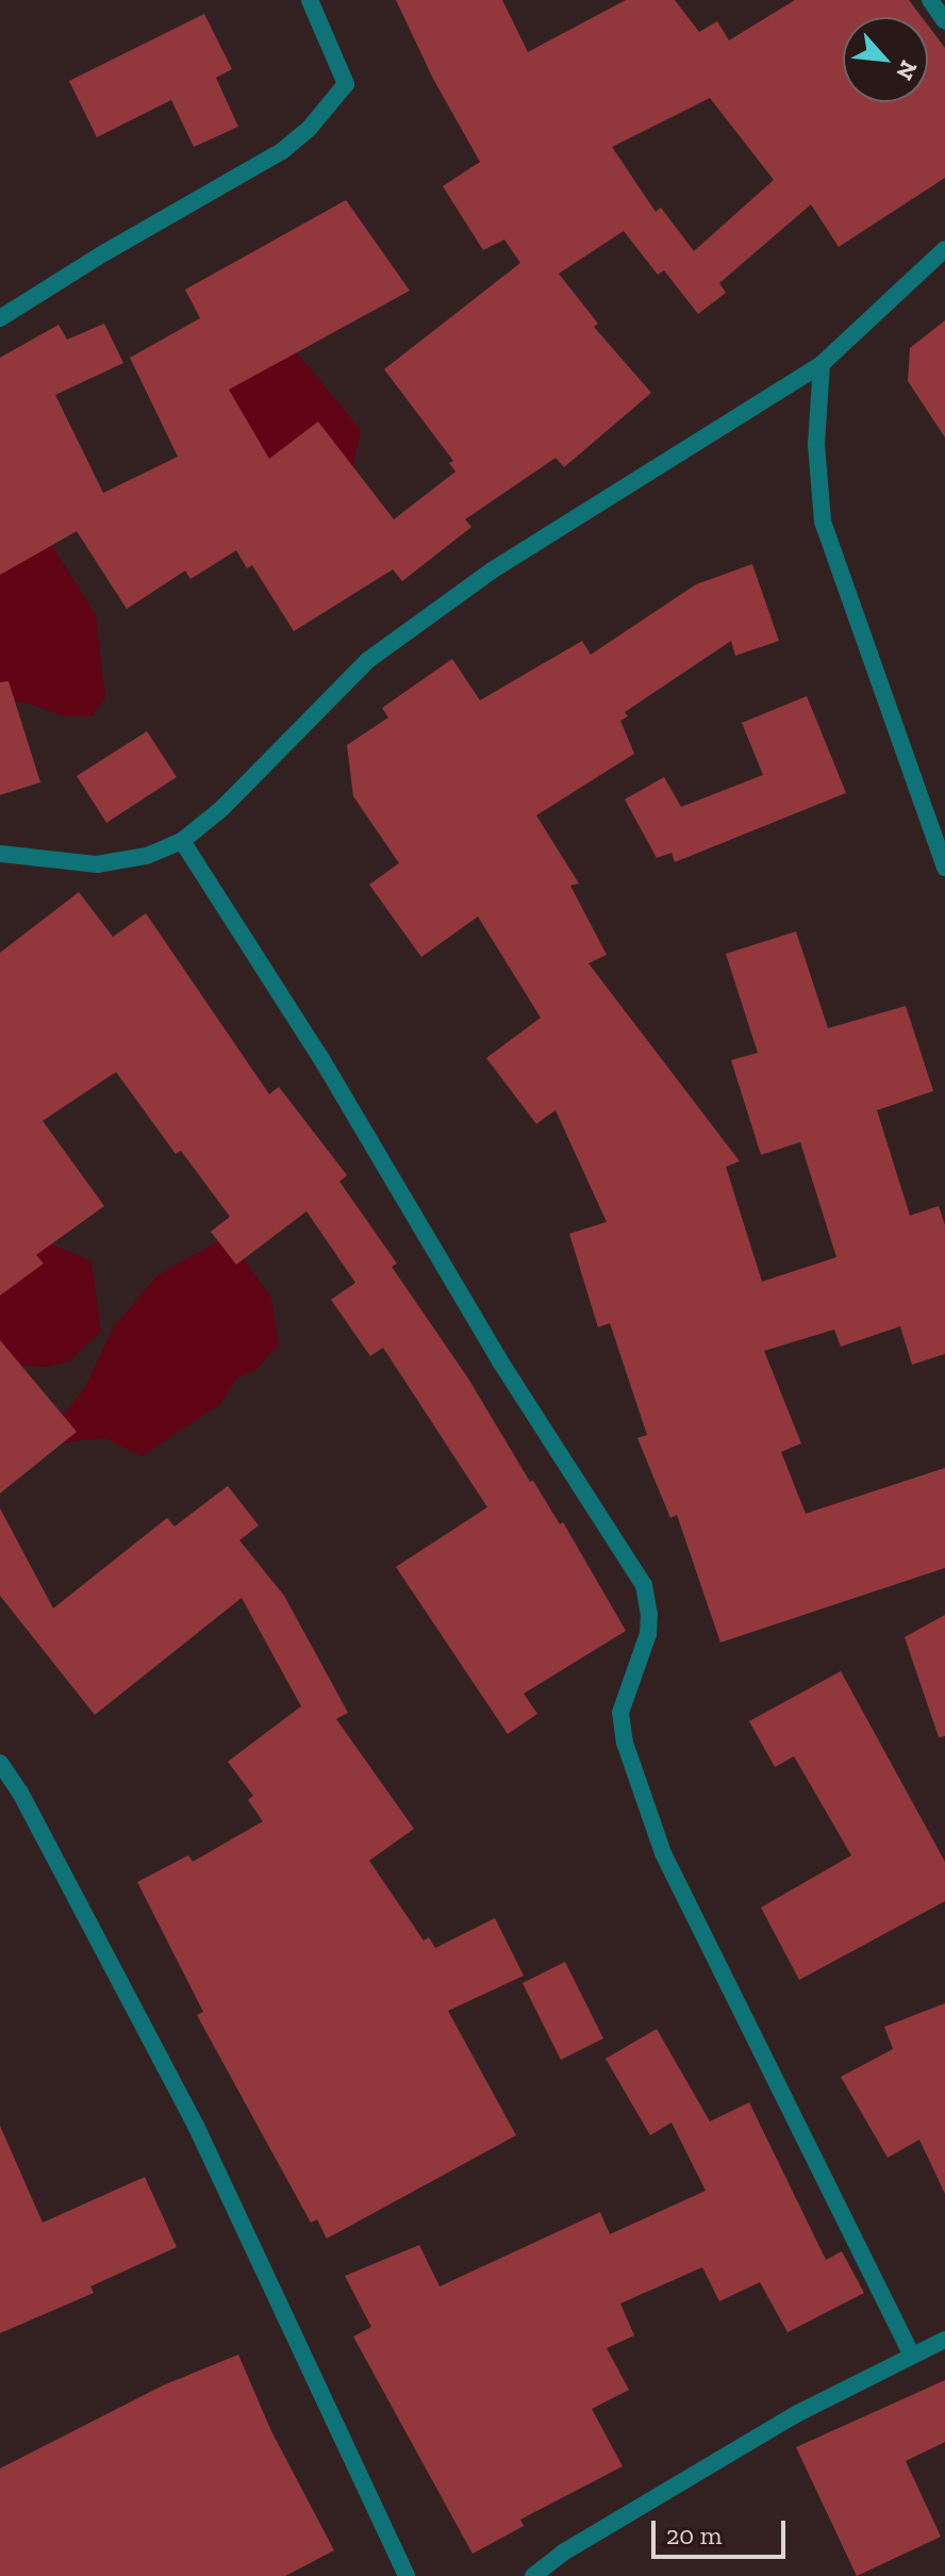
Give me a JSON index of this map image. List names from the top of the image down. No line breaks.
{"scale_bar":"20 m","north":"bottom right"}
